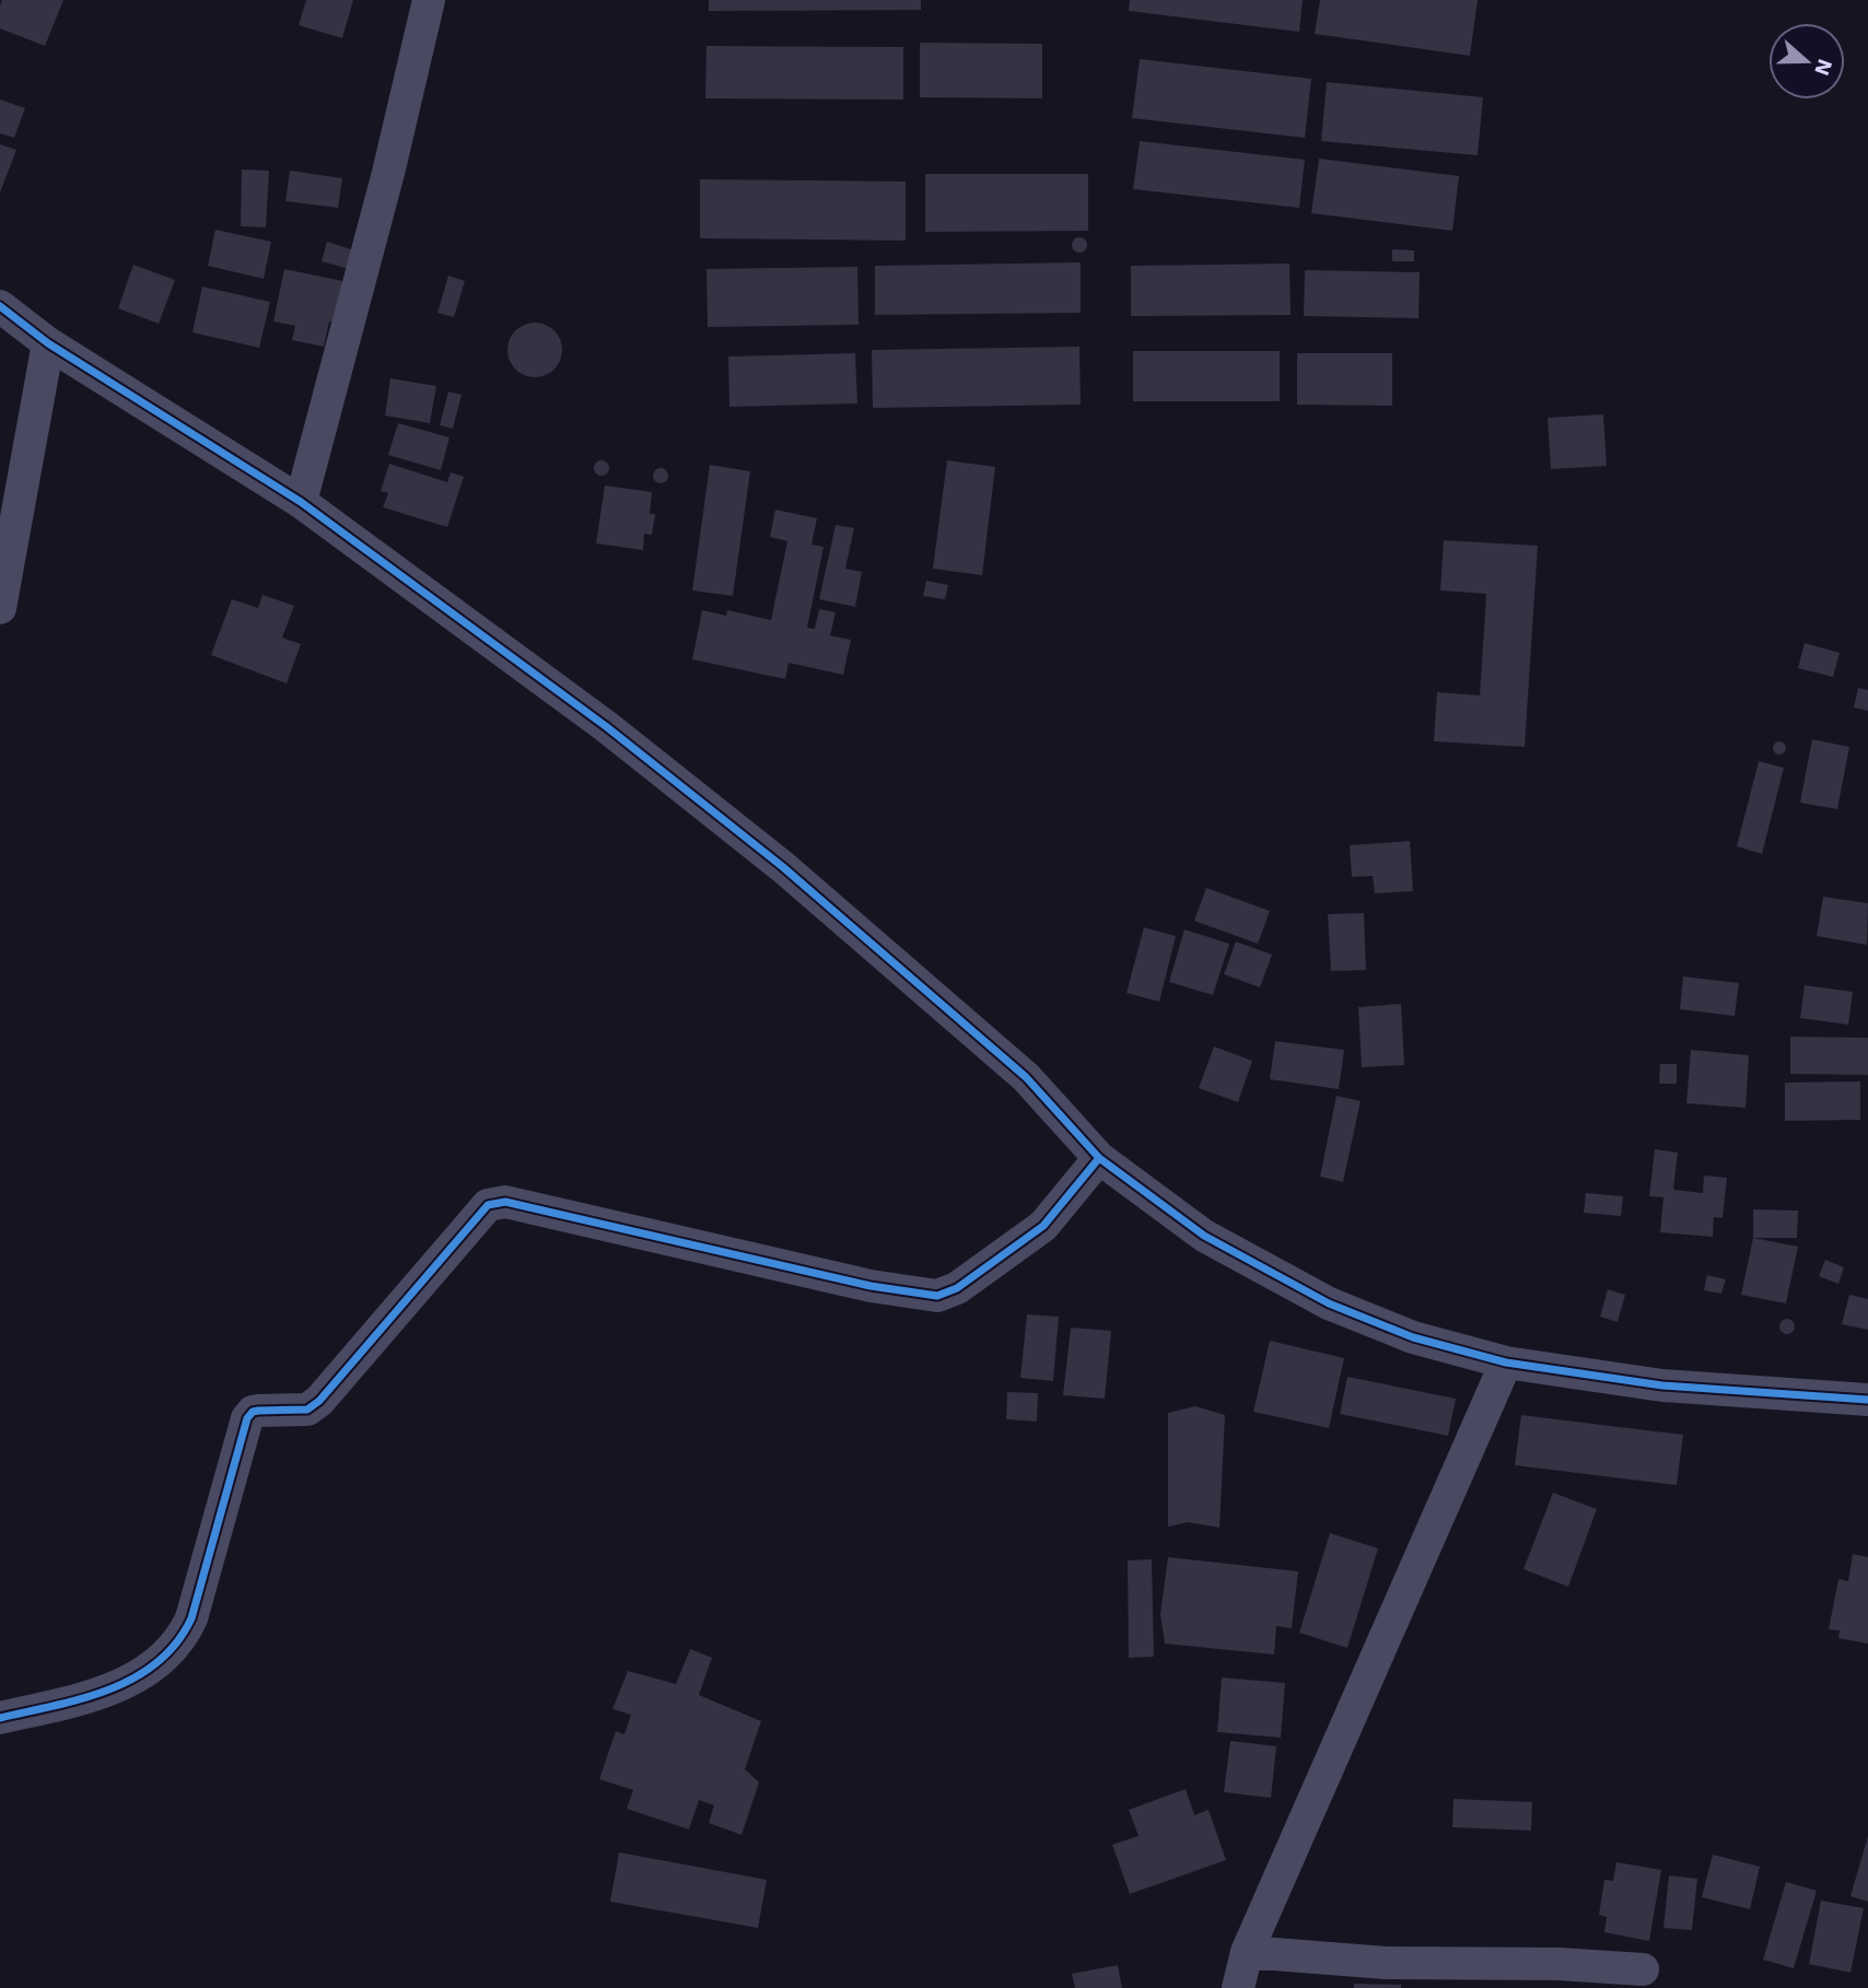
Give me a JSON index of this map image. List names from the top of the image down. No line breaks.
{"north":"right"}
